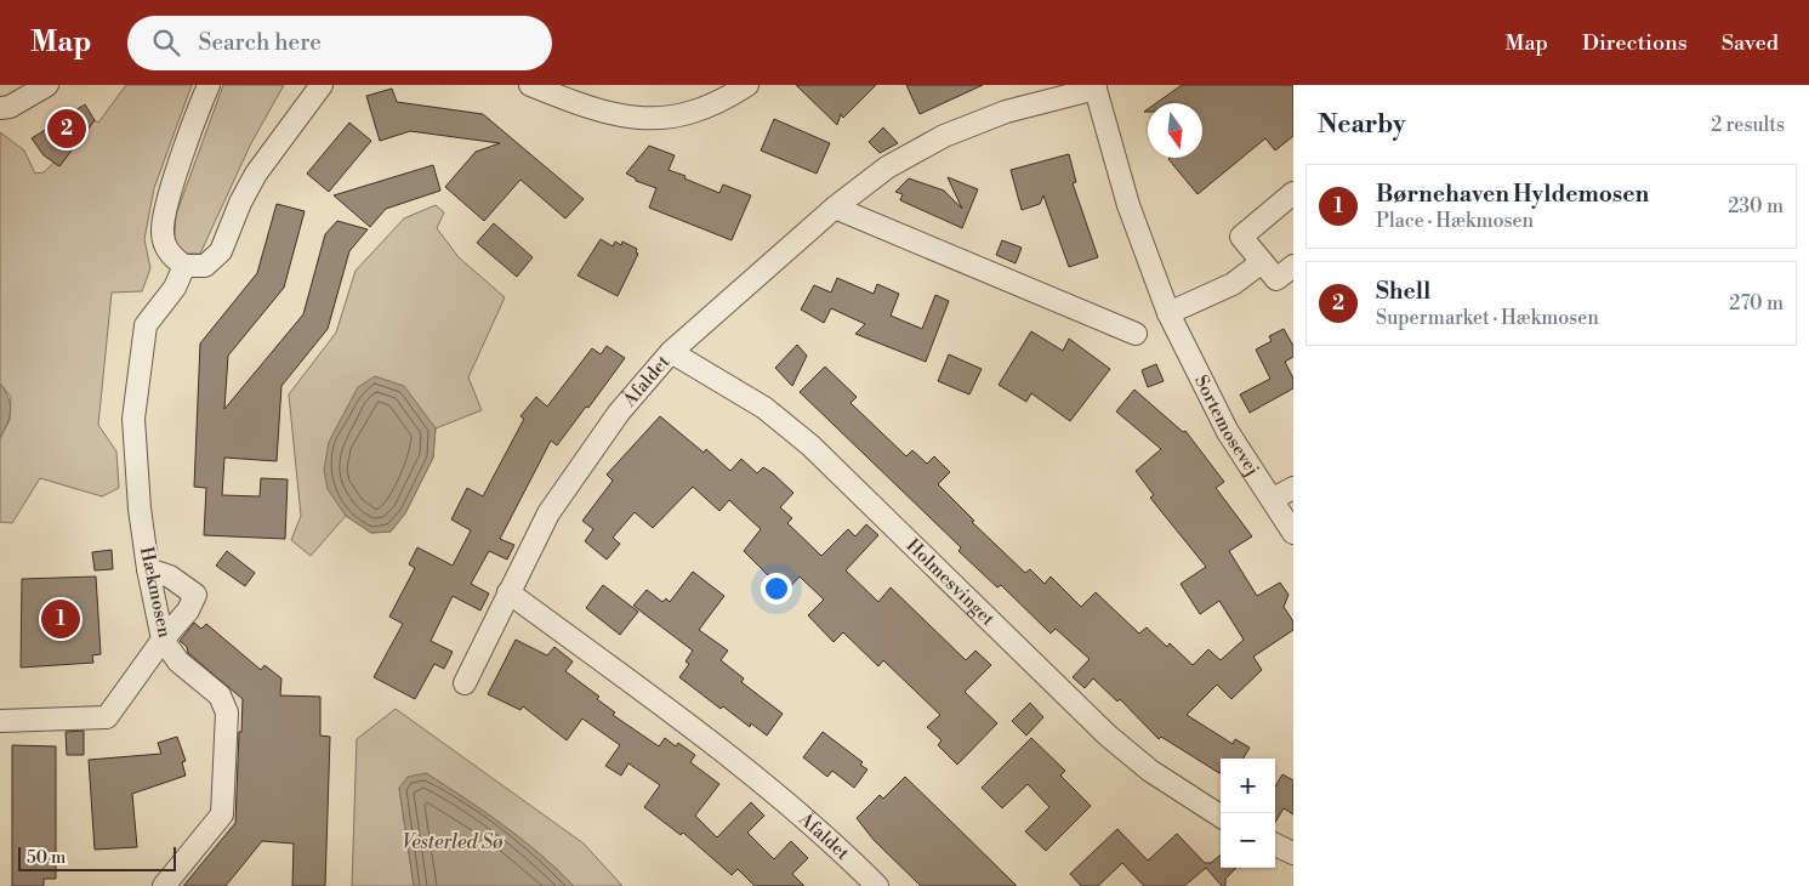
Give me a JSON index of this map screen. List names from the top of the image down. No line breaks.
{"streets":{"street":["Åfaldet","Sortemosevej","Holmesvinget","Hækmosen"]},"crossings":[["Åfaldet","Sortemosevej"],["Åfaldet","Holmesvinget"]],"water":["Vesterled Sø"],"scale_bar":"50 m","north":"bottom","page":{"header":"Map","search":"Search here","nav":["Map","Directions","Saved"],"heading":["Nearby","2 results"],"pins":["2","1"],"list":[{"mark":"1","name":"Børnehaven Hyldemosen","note":"Place · Hækmosen","value":"230 m"},{"mark":"2","name":"Shell","note":"Supermarket · Hækmosen","value":"270 m"}],"map_buttons":["+","−"],"scale":"50 m"}}
